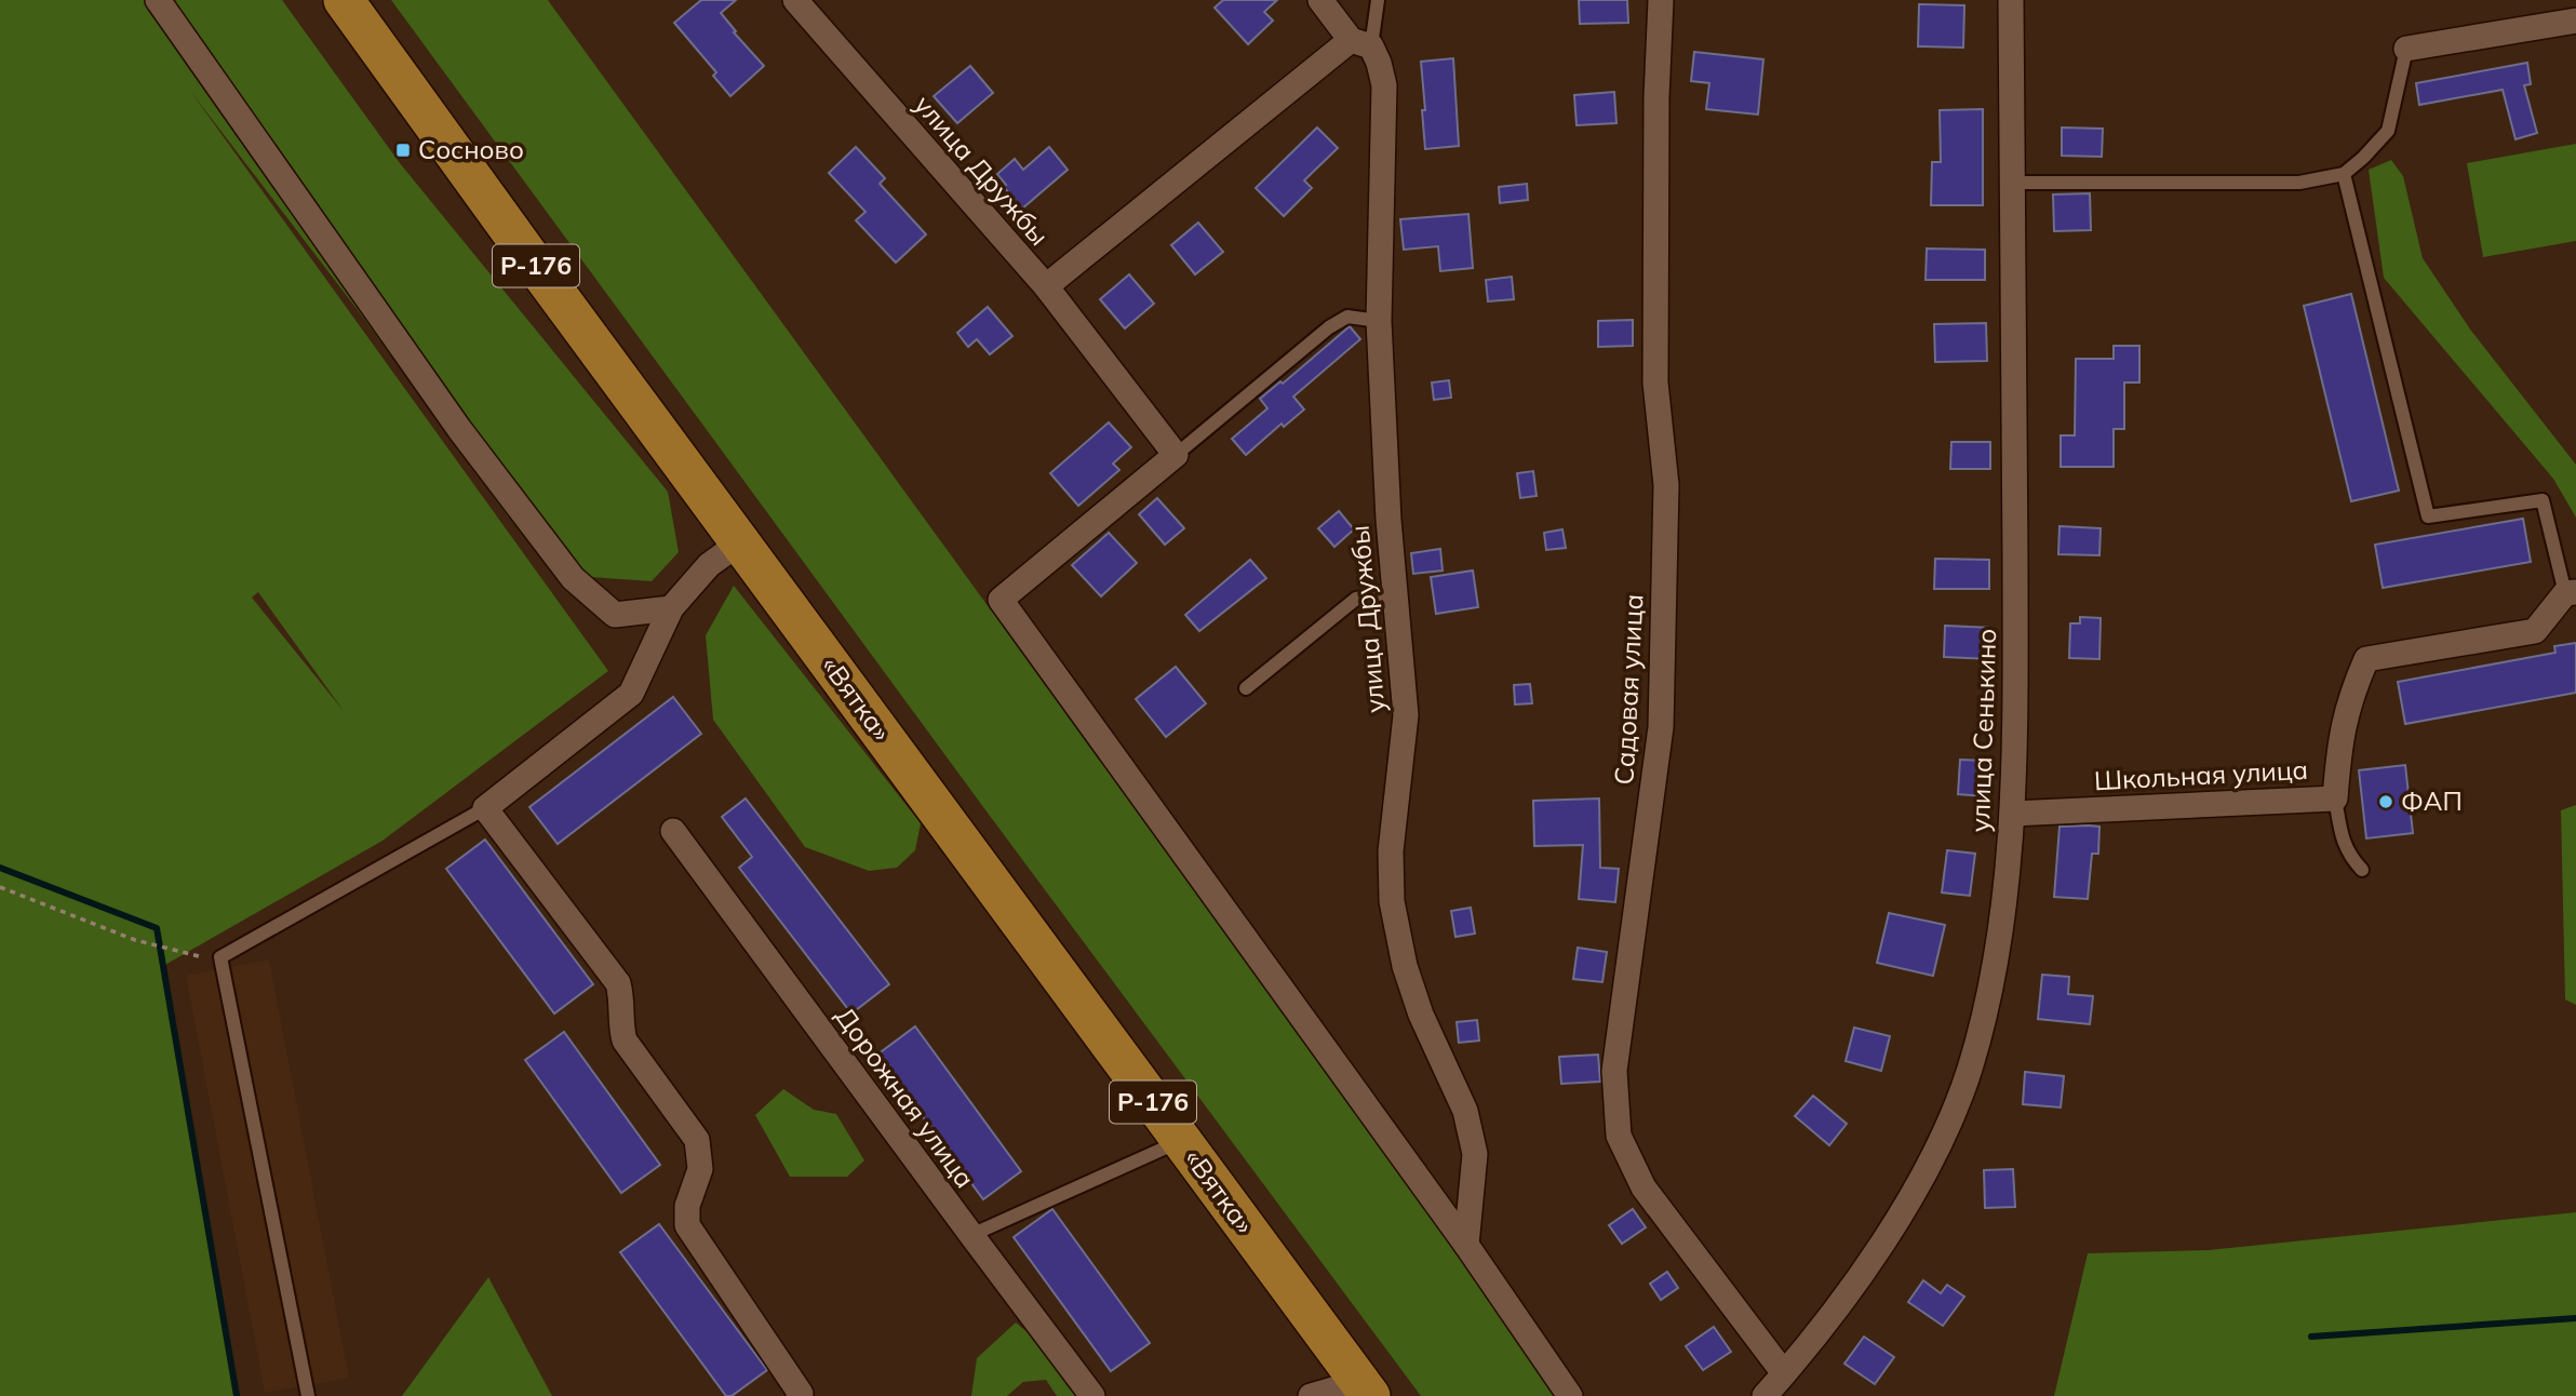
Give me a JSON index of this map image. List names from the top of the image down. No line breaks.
{"streets":{"main road":["Р-176","«Вятка»"],"street":["улица Дружбы","Садовая улица","улица Сенькино","Школьная улица","Дорожная улица"]},"crossings":[["Садовая улица","улица Сенькино"],["улица Сенькино","Школьная улица"]],"places":{"transit":["Сосново"],"other":["ФАП"]}}
